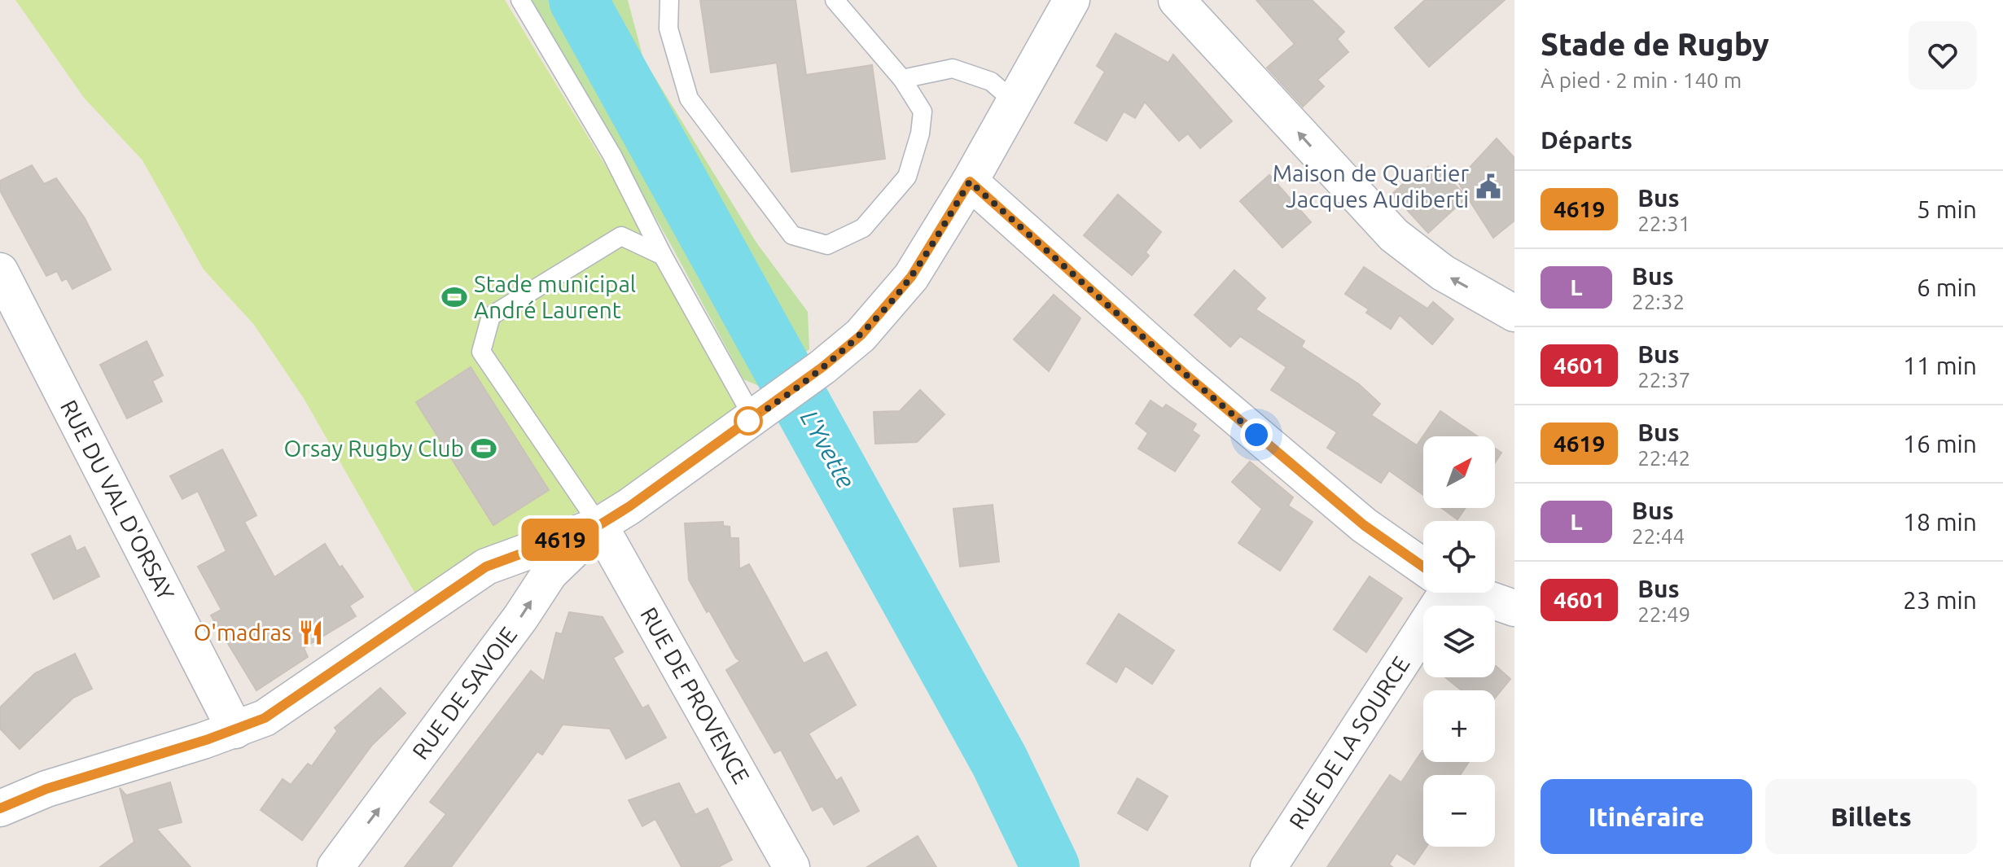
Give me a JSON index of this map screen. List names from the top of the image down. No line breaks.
{"streets":{"street":["RUE DU VAL D'ORSAY","RUE DE SAVOIE","RUE DE PROVENCE","RUE DE LA SOURCE"]},"crossings":[["RUE DE SAVOIE","RUE DE PROVENCE"]],"water":["L'Yvette"],"places":{"public building":["Maison de Quartier Jacques Audiberti"],"sports":["Stade municipal André Laurent","Orsay Rugby Club"],"restaurant":["O'madras"]},"lines":["bus line 4619"],"north":"top right","page":{"on_map":"4619","heading":[["Stade de Rugby","À pied · 2 min · 140 m"],"Départs"],"list":[{"mark":"4619","name":"Bus","note":"22:31","value":"5 min"},{"mark":"L","name":"Bus","note":"22:32","value":"6 min"},{"mark":"4601","name":"Bus","note":"22:37","value":"11 min"},{"mark":"4619","name":"Bus","note":"22:42","value":"16 min"},{"mark":"L","name":"Bus","note":"22:44","value":"18 min"},{"mark":"4601","name":"Bus","note":"22:49","value":"23 min"}],"map_buttons":["+","−"],"buttons":["Itinéraire","Billets"]}}
